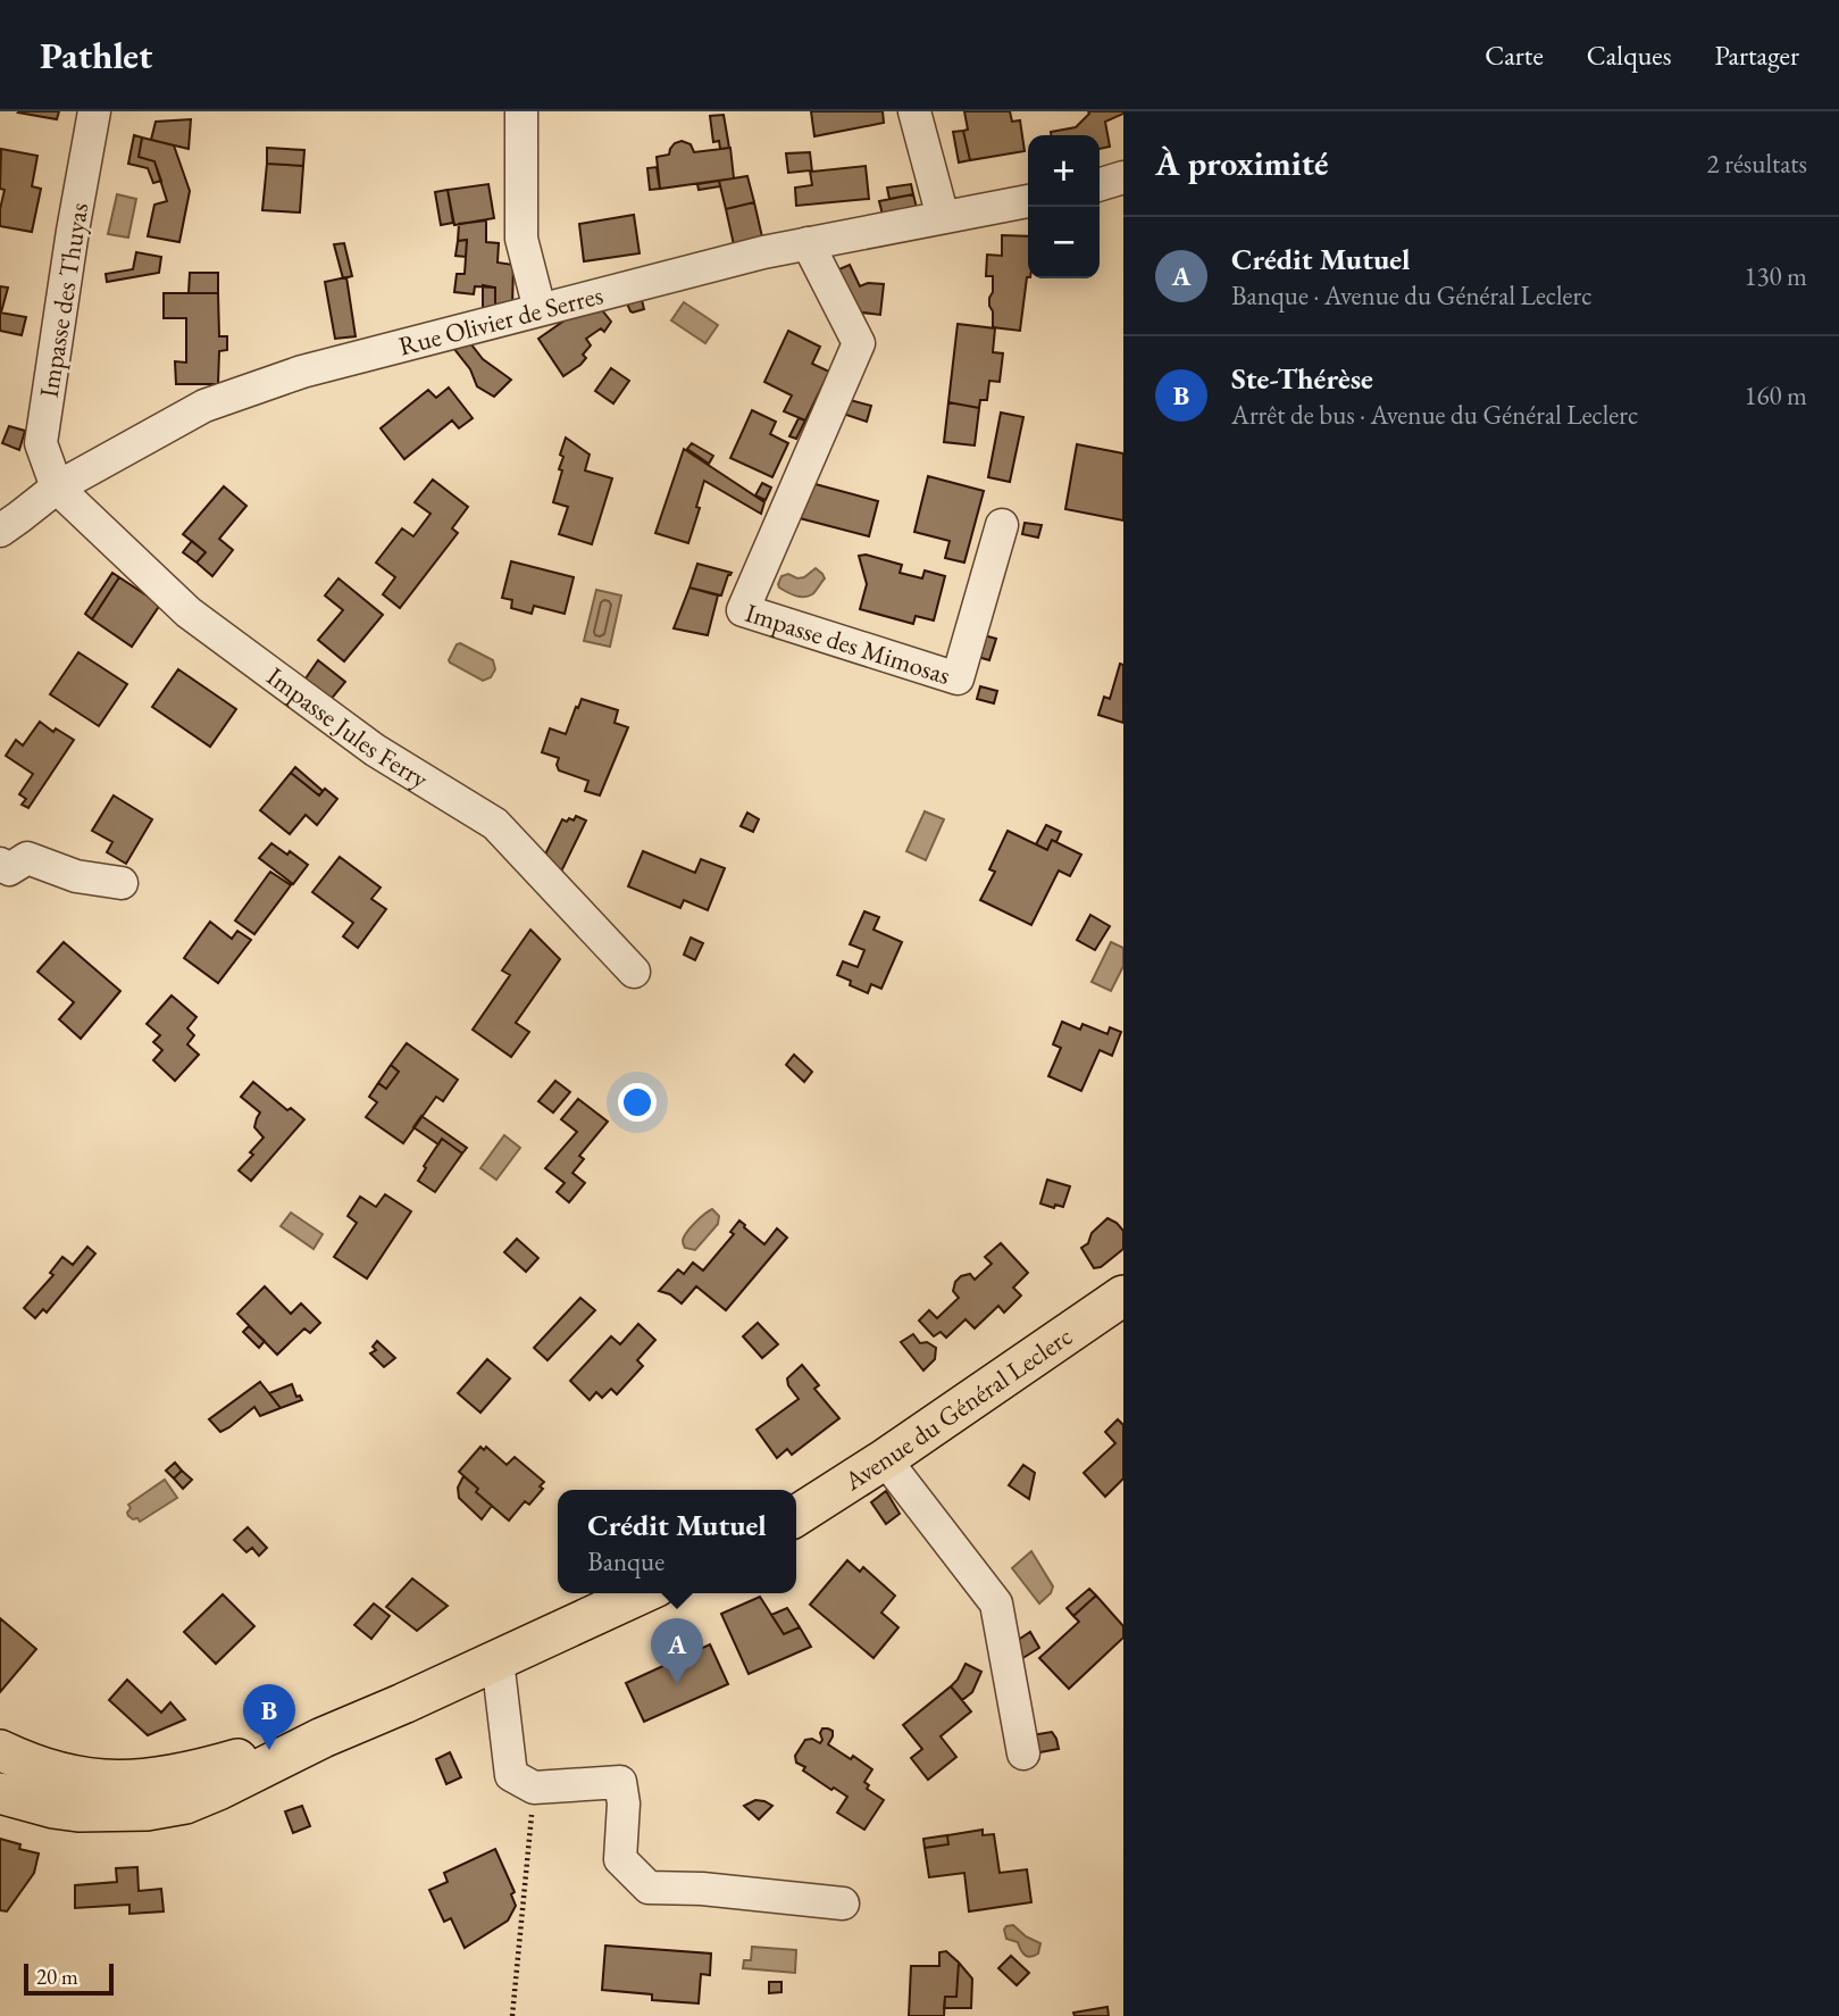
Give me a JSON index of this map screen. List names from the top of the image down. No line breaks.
{"streets":{"main road":["Avenue du Général Leclerc"],"street":["Impasse des Thuyas","Rue Olivier de Serres","Impasse des Mimosas","Impasse Jules Ferry"]},"crossings":[["Impasse des Thuyas","Rue Olivier de Serres"],["Impasse des Thuyas","Impasse Jules Ferry"],["Rue Olivier de Serres","Impasse des Mimosas"],["Rue Olivier de Serres","Impasse Jules Ferry"]],"scale_bar":"20 m","page":{"header":"Pathlet","nav":["Carte","Calques","Partager"],"heading":["À proximité","2 résultats"],"map_buttons":["+","−"],"list":[{"mark":"A","name":"Crédit Mutuel","note":"Banque · Avenue du Général Leclerc","value":"130 m"},{"mark":"B","name":"Ste-Thérèse","note":"Arrêt de bus · Avenue du Général Leclerc","value":"160 m"}],"popup":["Crédit Mutuel","Banque"],"pins":["A","B"],"scale":"20 m"}}
